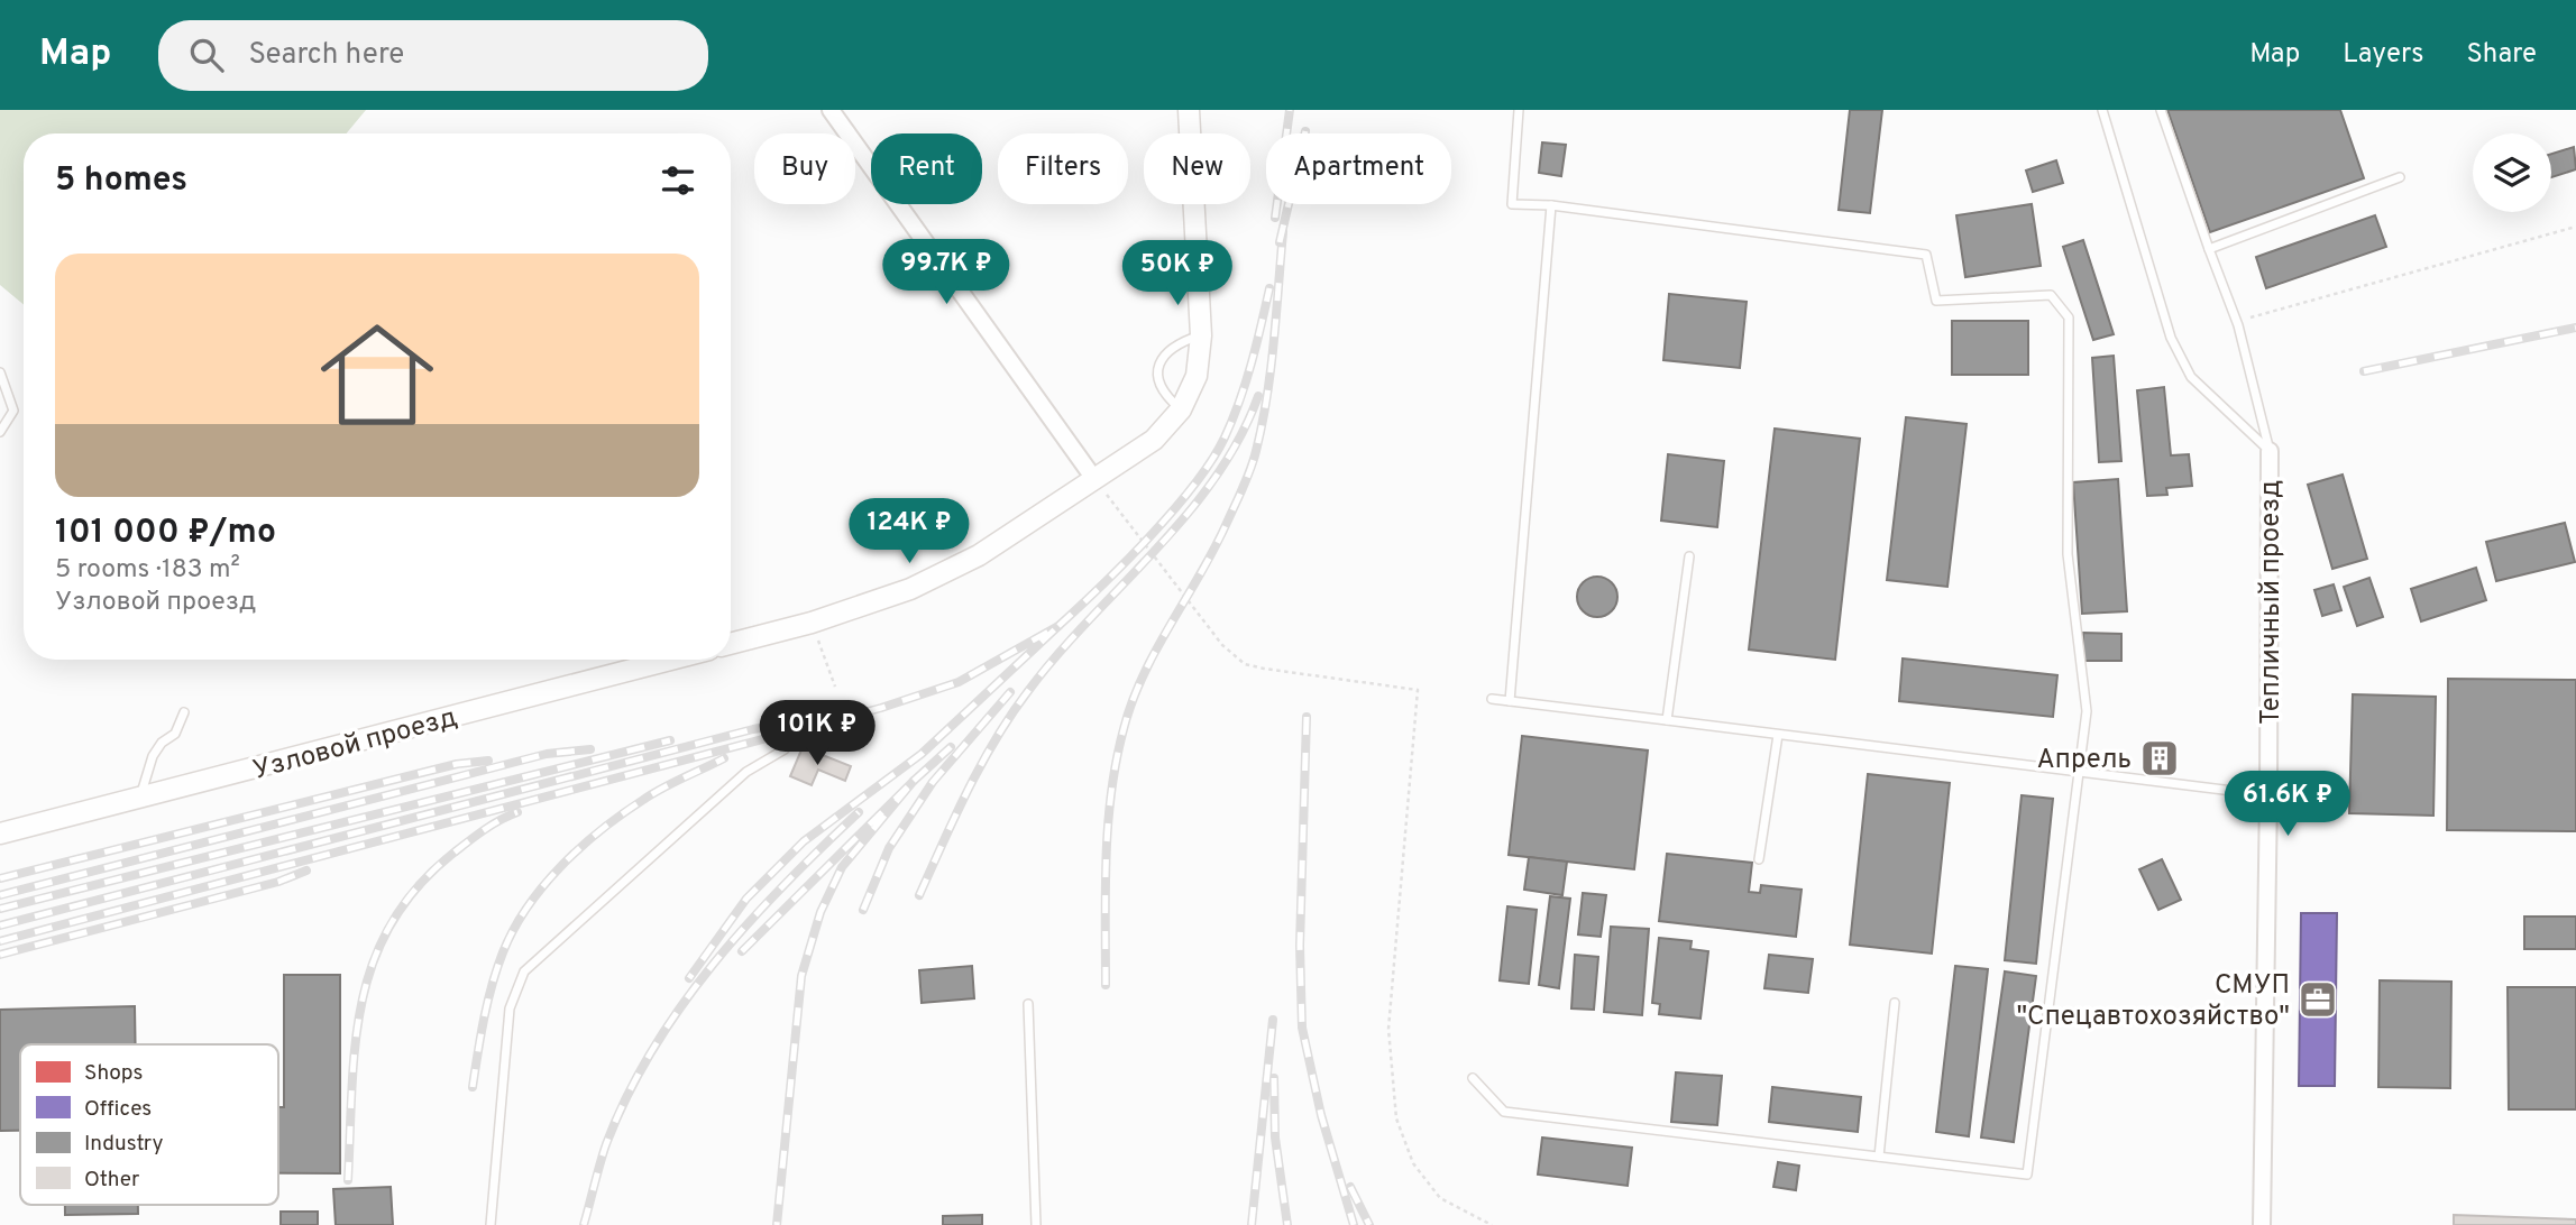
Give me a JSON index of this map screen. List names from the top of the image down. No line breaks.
{"streets":{"street":["Тепличный проезд","Узловой проезд"]},"places":{"building":["Апрель"],"office":["СМУП \"Спецавтохозяйство\""]},"legend":["Shops","Offices","Industry","Other"],"page":{"header":"Map","search":"Search here","nav":["Map","Layers","Share"],"chip":["Buy","Rent","Filters","New","Apartment"],"heading":"5 homes","list":[{"name":"101 000 ₽/mo","note":"5 rooms · 183 m² · Узловой проезд"}],"price":["99.7K ₽","50K ₽","124K ₽","101K ₽","61.6K ₽"]}}
